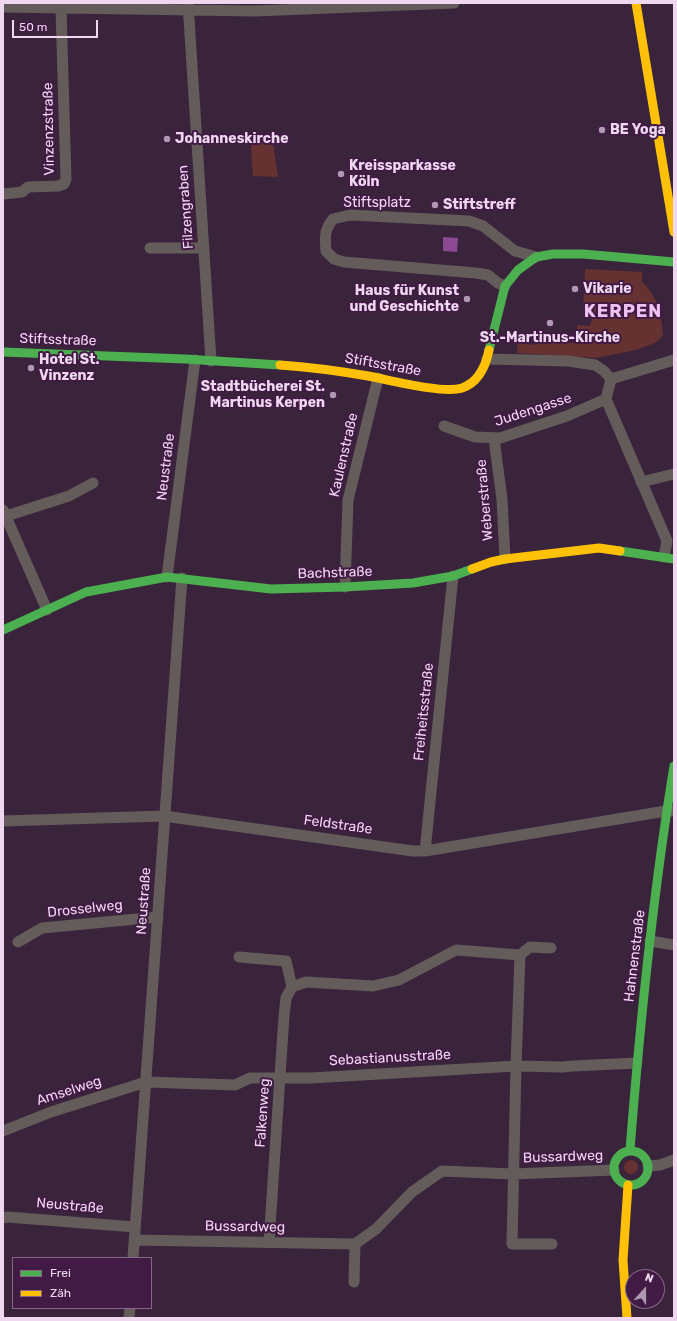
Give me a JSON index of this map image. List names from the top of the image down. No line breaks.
{"streets":{"street":["Vinzenzstraße","Stiftsplatz","Filzengraben","Stiftsstraße","Judengasse","Kaulenstraße","Neustraße","Weberstraße","Bachstraße","Freiheitsstraße","Feldstraße","Drosselweg","Hahnenstraße","Sebastianusstraße","Amselweg","Falkenweg","Bussardweg"]},"crossings":[["Stiftsplatz","Stiftsstraße"],["Filzengraben","Stiftsstraße"],["Stiftsstraße","Kaulenstraße"],["Stiftsstraße","Neustraße"],["Judengasse","Weberstraße"],["Kaulenstraße","Bachstraße"],["Neustraße","Bachstraße"],["Neustraße","Feldstraße"],["Neustraße","Drosselweg"],["Neustraße","Sebastianusstraße"],["Neustraße","Amselweg"],["Neustraße","Bussardweg"],["Weberstraße","Bachstraße"],["Bachstraße","Freiheitsstraße"],["Freiheitsstraße","Feldstraße"],["Feldstraße","Hahnenstraße"],["Hahnenstraße","Sebastianusstraße"],["Hahnenstraße","Bussardweg"],["Sebastianusstraße","Amselweg"],["Sebastianusstraße","Falkenweg"],["Falkenweg","Bussardweg"]],"districts":["KERPEN"],"places":["BE Yoga","Johanneskirche","Kreissparkasse Köln","Stiftstreff","Vikarie","Haus für Kunst und Geschichte","St.-Martinus-Kirche","Hotel St. Vinzenz","Stadtbücherei St. Martinus Kerpen"],"legend":["Frei","Zäh"],"scale_bar":"50 m","north":"top"}
